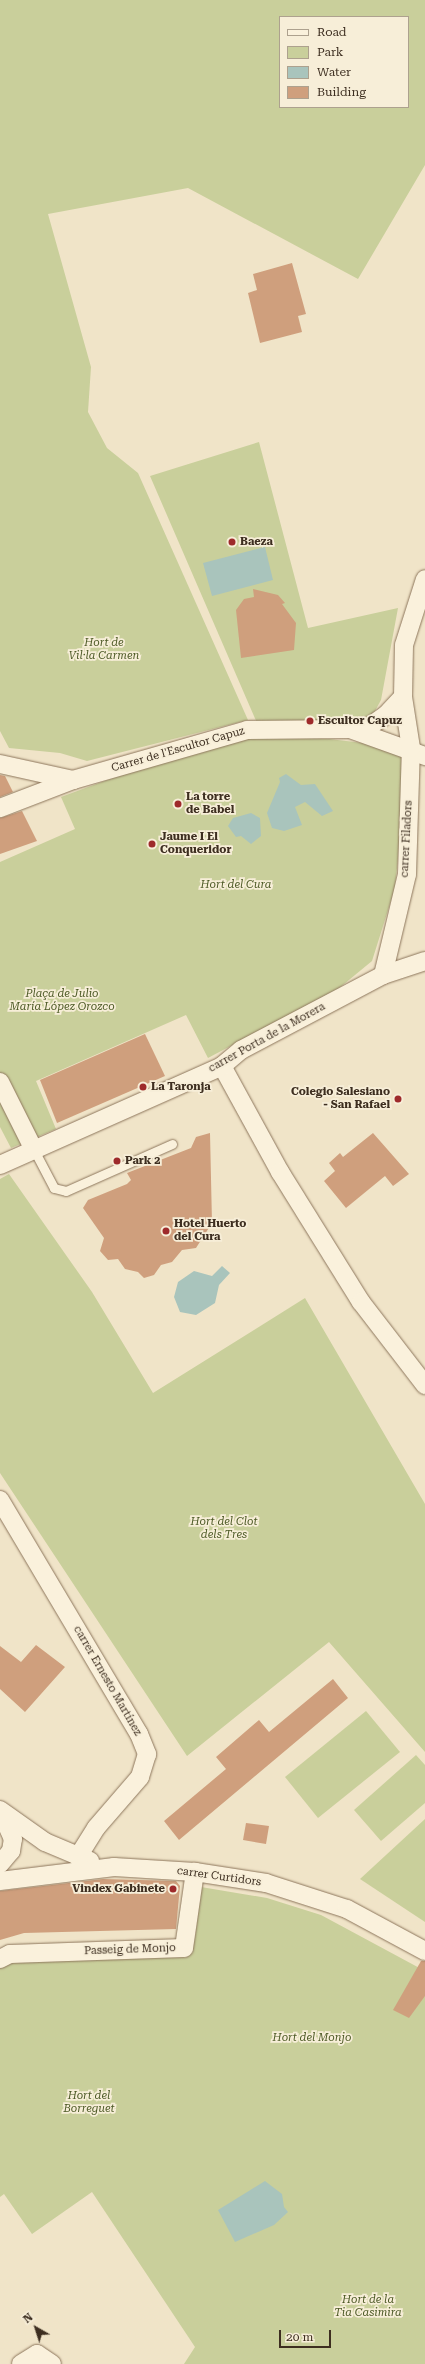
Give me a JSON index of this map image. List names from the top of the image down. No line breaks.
{"streets":{"street":["Carrer de l'Escultor Capuz","carrer Filadors","carrer Porta de la Morera","carrer Ernesto Martínez","carrer Curtidors","Passeig de Monjo"]},"crossings":[["Carrer de l'Escultor Capuz","carrer Filadors"],["carrer Filadors","carrer Porta de la Morera"],["carrer Curtidors","Passeig de Monjo"]],"parks":["Hort de Vil·la Carmen","Hort del Cura","Plaça de Julio María López Orozco","Hort del Clot dels Tres","Hort del Monjo","Hort del Borreguet","Hort de la Tia Casimira"],"places":["Baeza","Escultor Capuz","La torre de Babel","Jaume I El Conqueridor","La Taronja","Colegio Salesiano - San Rafael","Park 2","Hotel Huerto del Cura","Vindex Gabinete"],"legend":["Road","Park","Water","Building"],"scale_bar":"20 m","north":"top left"}
